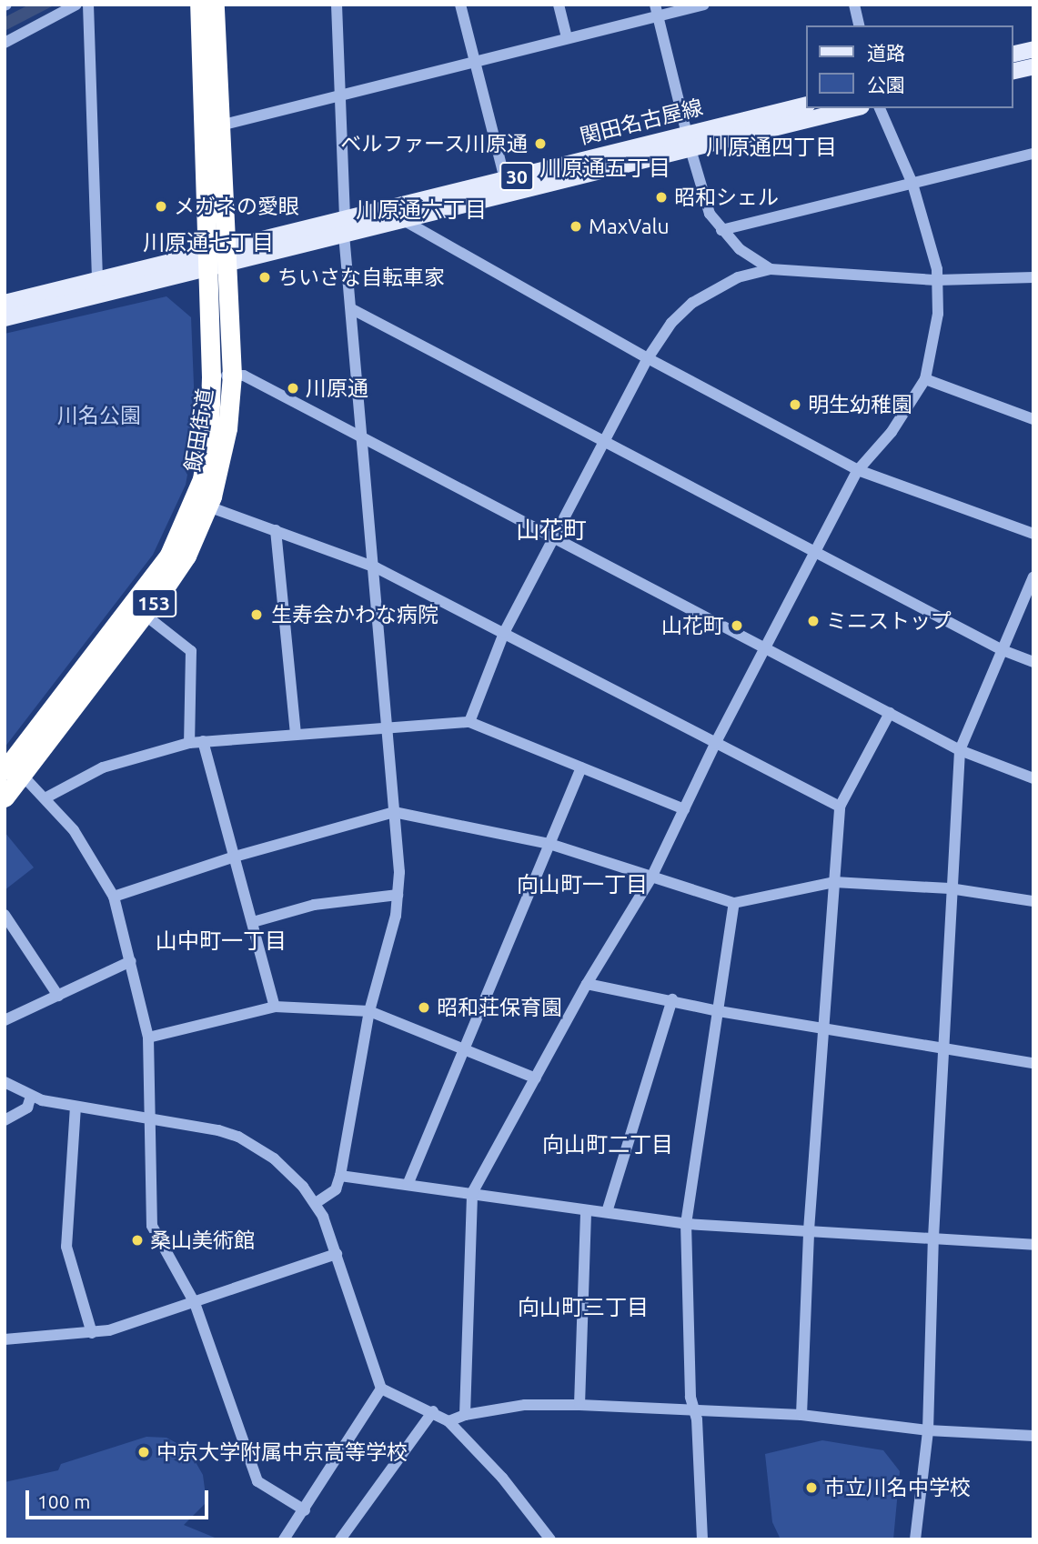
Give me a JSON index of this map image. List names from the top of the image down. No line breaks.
{"streets":{"highway":["飯田街道","153"],"main road":["関田名古屋線","30"]},"crossings":[["関田名古屋線","飯田街道"]],"districts":["川原通四丁目","川原通五丁目","川原通六丁目","川原通七丁目","山花町","向山町一丁目","山中町一丁目","向山町二丁目","向山町三丁目"],"parks":["川名公園"],"places":["ベルファース川原通","昭和シェル","メガネの愛眼","MaxValu","ちいさな自転車家","川原通","明生幼稚園","生寿会かわな病院","ミニストップ","山花町","昭和荘保育園","桑山美術館","中京大学附属中京高等学校","市立川名中学校"],"legend":["道路","公園"],"scale_bar":"100 m"}
